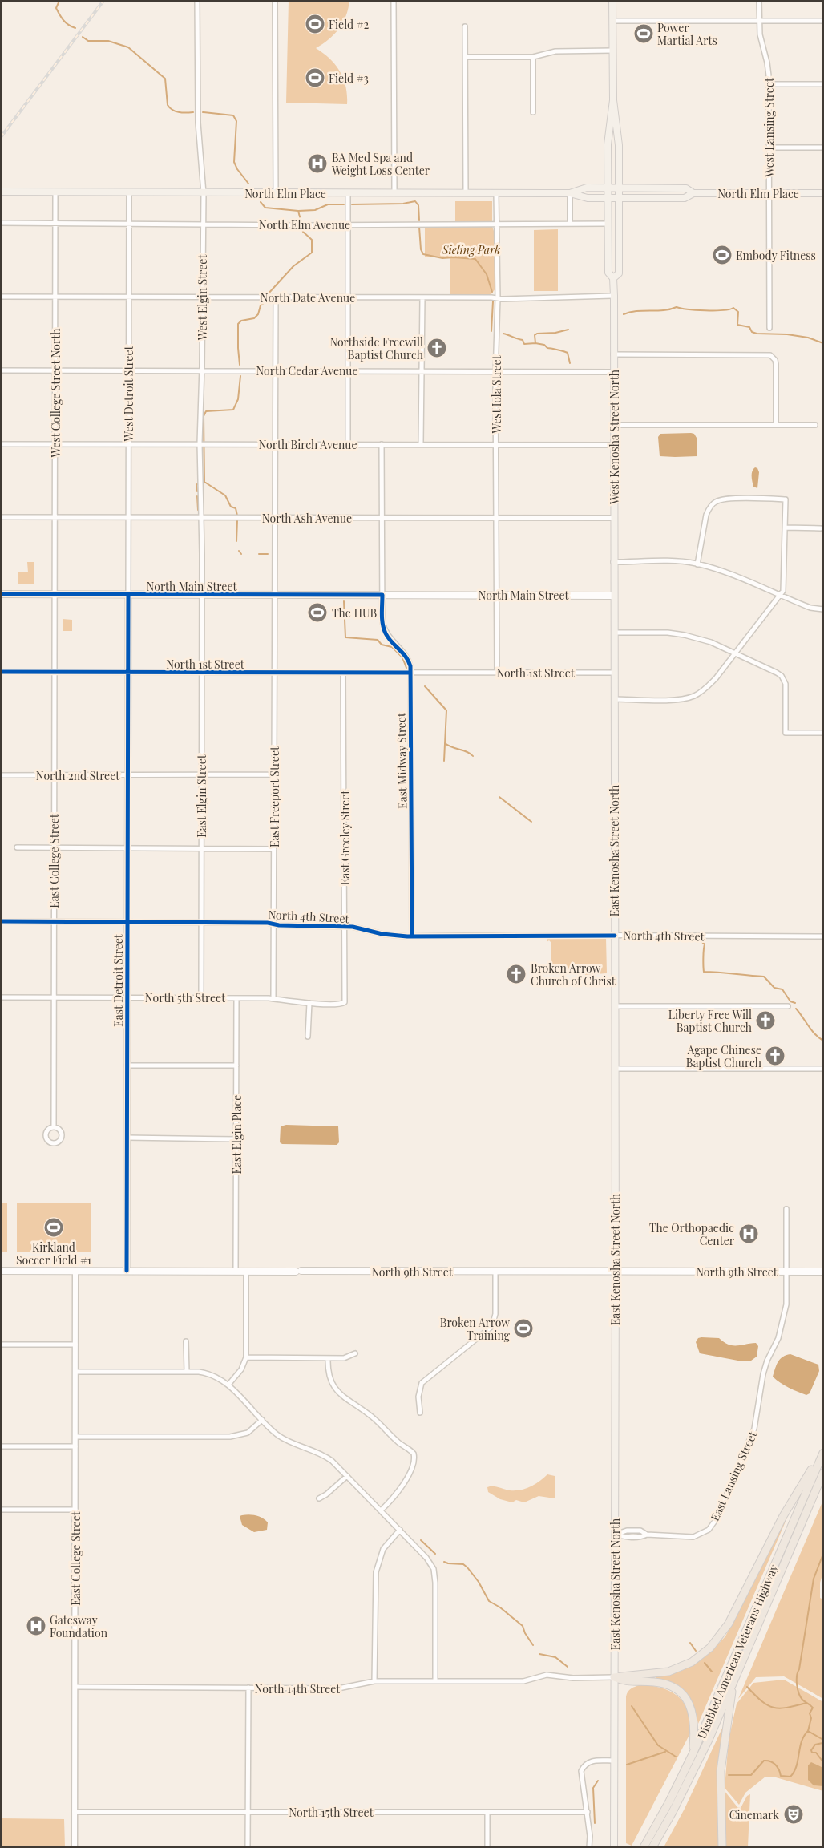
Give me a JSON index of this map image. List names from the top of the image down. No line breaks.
{"streets":{"highway":["Disabled American Veterans Highway"],"main road":["North Elm Place","West Kenosha Street North","North Main Street","East Kenosha Street North","North 9th Street"],"street":["West Lansing Street","North Elm Avenue","West Elgin Street","North Date Avenue","North Cedar Avenue","West College Street North","West Detroit Street","West Iola Street","North Birch Avenue","North Ash Avenue","North 1st Street","East Midway Street","North 2nd Street","East Elgin Street","East Freeport Street","East Greeley Street","East College Street","North 4th Street","East Detroit Street","North 5th Street","East Elgin Place","East Lansing Street","North 14th Street","North 15th Street"]},"crossings":[["West Lansing Street","North Elm Place"],["North Elm Place","West Elgin Street"],["North Elm Place","West College Street North"],["North Elm Place","West Detroit Street"],["North Elm Place","West Iola Street"],["North Elm Place","West Kenosha Street North"],["North Elm Avenue","West Elgin Street"],["North Elm Avenue","West College Street North"],["North Elm Avenue","West Detroit Street"],["North Elm Avenue","West Iola Street"],["North Elm Avenue","West Kenosha Street North"],["West Elgin Street","North Date Avenue"],["West Elgin Street","North Cedar Avenue"],["West Elgin Street","North Birch Avenue"],["West Elgin Street","North Ash Avenue"],["West Elgin Street","North Main Street"],["West Elgin Street","East Elgin Street"],["North Date Avenue","West College Street North"],["North Date Avenue","West Detroit Street"],["North Date Avenue","West Iola Street"],["North Date Avenue","West Kenosha Street North"],["North Date Avenue","East Freeport Street"],["North Cedar Avenue","West College Street North"],["North Cedar Avenue","West Detroit Street"],["North Cedar Avenue","West Iola Street"],["North Cedar Avenue","West Kenosha Street North"],["North Cedar Avenue","East Freeport Street"],["West College Street North","North Birch Avenue"],["West College Street North","North Ash Avenue"],["West College Street North","North Main Street"],["West College Street North","East College Street"],["West Detroit Street","North Birch Avenue"],["West Detroit Street","North Ash Avenue"],["West Detroit Street","North Main Street"],["West Detroit Street","East Detroit Street"],["West Iola Street","North Birch Avenue"],["West Iola Street","North Ash Avenue"],["West Iola Street","North Main Street"],["West Iola Street","North 1st Street"],["West Kenosha Street North","North Birch Avenue"],["West Kenosha Street North","North Ash Avenue"],["West Kenosha Street North","North Main Street"],["North Birch Avenue","East Midway Street"],["North Birch Avenue","East Freeport Street"],["North Ash Avenue","East Midway Street"],["North Ash Avenue","East Freeport Street"],["North Main Street","East Midway Street"],["North Main Street","East Elgin Street"],["North Main Street","East Freeport Street"],["North Main Street","East College Street"],["North Main Street","East Detroit Street"],["North 1st Street","East Midway Street"],["North 1st Street","East Elgin Street"],["North 1st Street","East Freeport Street"],["North 1st Street","East Greeley Street"],["North 1st Street","East Kenosha Street North"],["North 1st Street","East College Street"],["North 1st Street","East Detroit Street"],["East Midway Street","North 4th Street"],["North 2nd Street","East Elgin Street"],["North 2nd Street","East Freeport Street"],["North 2nd Street","East College Street"],["North 2nd Street","East Detroit Street"],["East Elgin Street","North 4th Street"],["East Elgin Street","North 5th Street"],["East Freeport Street","North 4th Street"],["East Freeport Street","North 5th Street"],["East Greeley Street","North 4th Street"],["East Greeley Street","North 5th Street"],["East Kenosha Street North","North 4th Street"],["East Kenosha Street North","North 9th Street"],["East Kenosha Street North","North 14th Street"],["East College Street","North 4th Street"],["East College Street","North 5th Street"],["East College Street","North 9th Street"],["East College Street","North 14th Street"],["East College Street","North 15th Street"],["North 4th Street","East Detroit Street"],["East Detroit Street","North 5th Street"],["East Detroit Street","North 9th Street"],["North 5th Street","East Elgin Place"],["East Elgin Place","North 9th Street"],["North 9th Street","East Lansing Street"]],"parks":["Sieling Park"],"places":{"sports":["Field #2","Power Martial Arts","Field #3","Embody Fitness","The HUB","Kirkland Soccer Field #1","Broken Arrow Training"],"hospital":["BA Med Spa and Weight Loss Center","The Orthopaedic Center","Gatesway Foundation"],"church":["Northside Freewill Baptist Church","Broken Arrow Church of Christ","Liberty Free Will Baptist Church","Agape Chinese Baptist Church"],"theatre":["Cinemark"]}}
